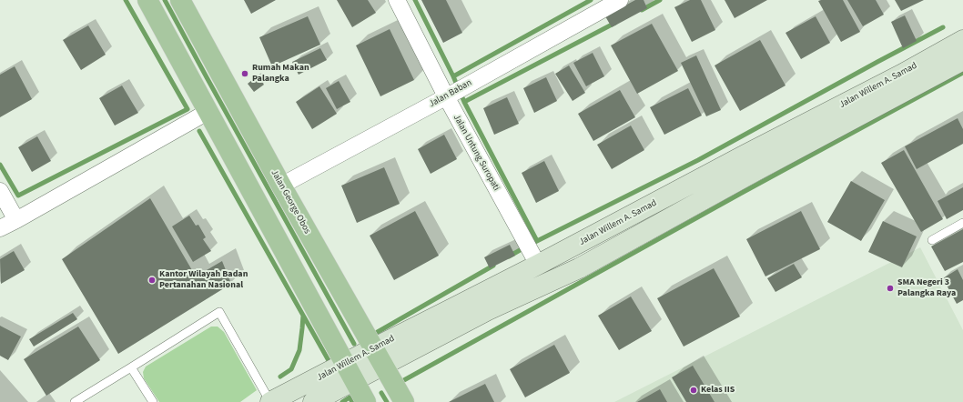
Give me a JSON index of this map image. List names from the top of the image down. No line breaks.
{"streets":{"main road":["Jalan Willem A. Samad","Jalan George Obos"],"street":["Jalan Baban","Jalan Untung Suropati"]},"crossings":[["Jalan Willem A. Samad","Jalan Untung Suropati"],["Jalan Willem A. Samad","Jalan George Obos"],["Jalan Baban","Jalan Untung Suropati"],["Jalan Baban","Jalan George Obos"]],"places":["Rumah Makan Palangka","Kantor Wilayah Badan Pertanahan Nasional","SMA Negeri 3 Palangka Raya","Kelas IIS"]}
